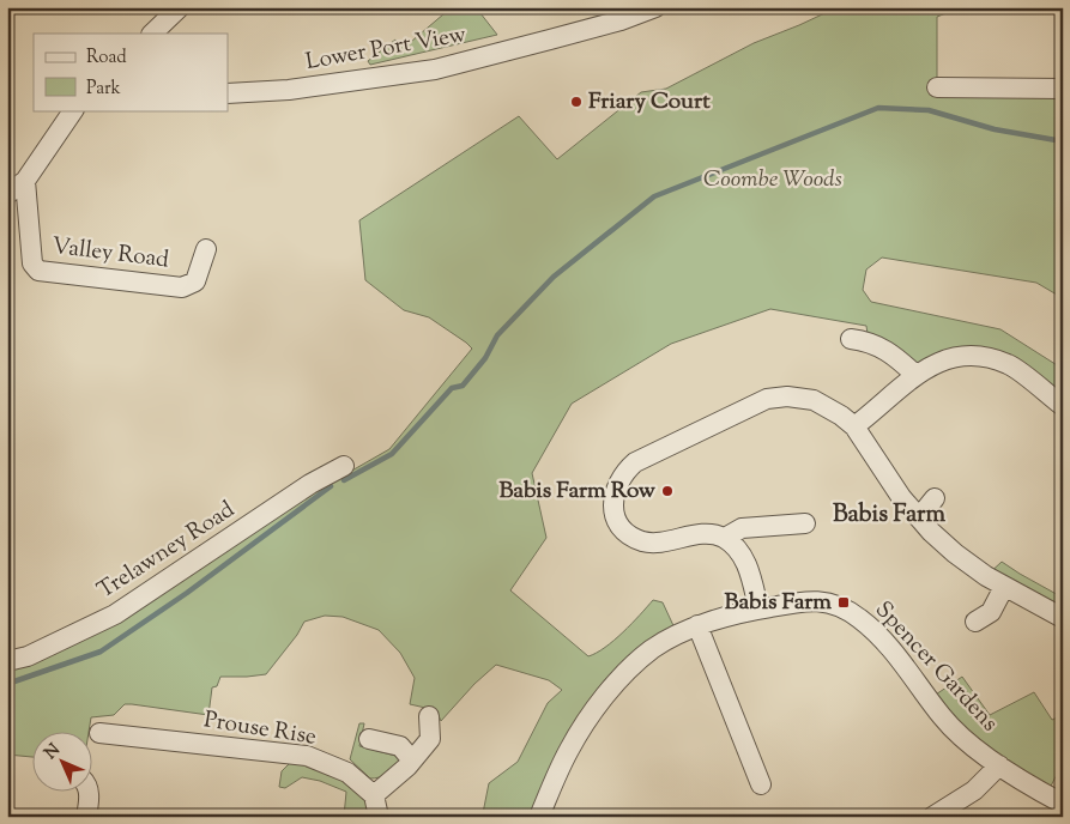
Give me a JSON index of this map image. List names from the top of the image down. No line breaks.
{"streets":{"street":["Lower Port View","Valley Road","Trelawney Road","Spencer Gardens","Prouse Rise"]},"districts":["Babis Farm"],"parks":["Coombe Woods"],"places":{"other":["Friary Court","Babis Farm Row"],"transit":["Babis Farm"]},"legend":["Road","Park"],"north":"top left"}
